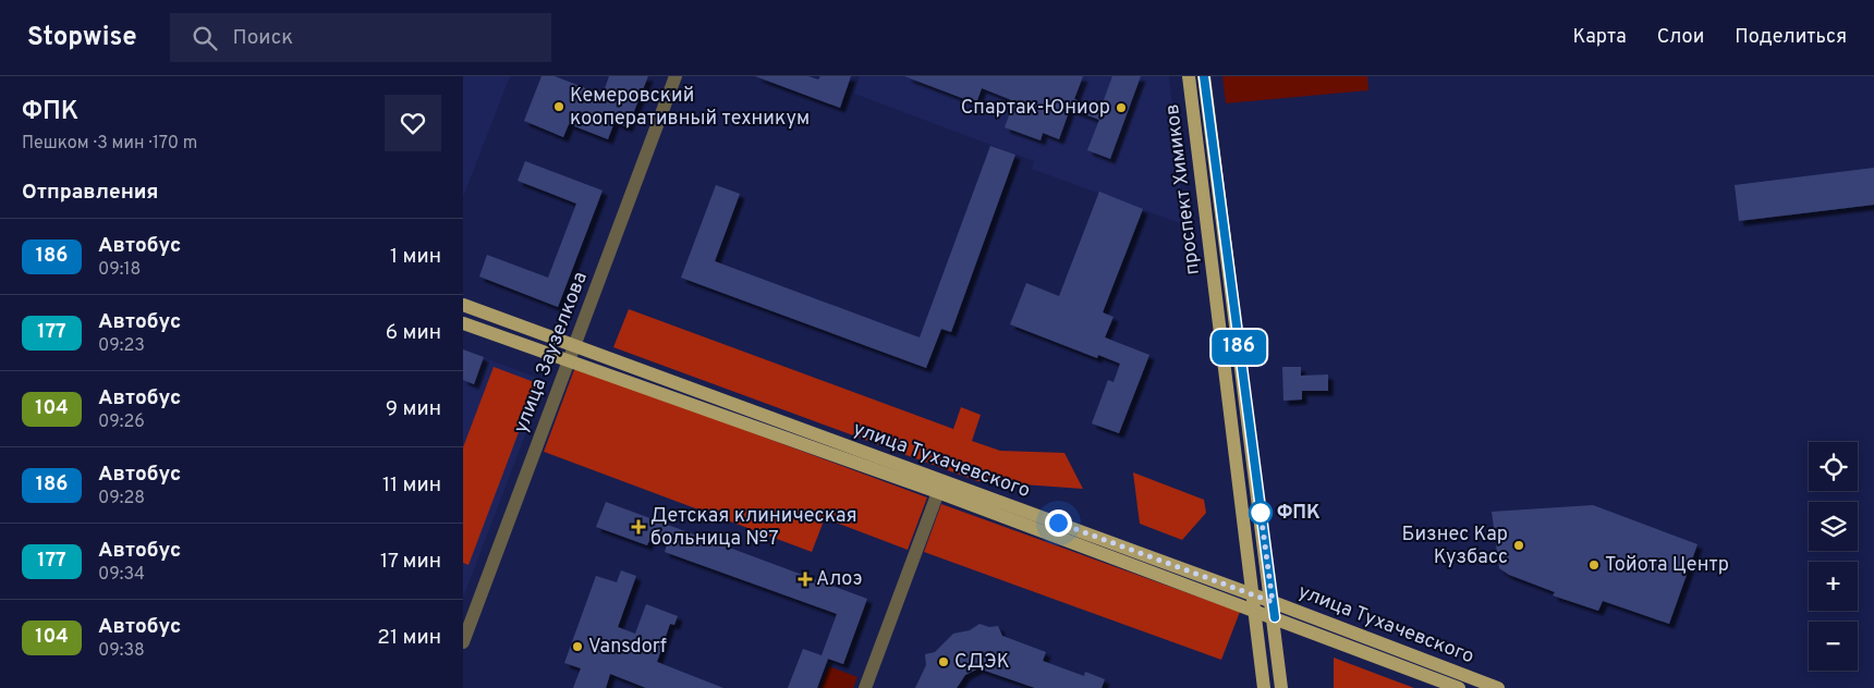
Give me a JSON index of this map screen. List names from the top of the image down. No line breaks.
{"streets":{"main road":["проспект Химиков","улица Тухачевского"],"street":["улица Заузелкова"]},"crossings":[["проспект Химиков","улица Тухачевского"],["улица Заузелкова","улица Тухачевского"]],"places":{"other":["Кемеровский кооперативный техникум","Спартак-Юниор","ФПК","Бизнес Кар Кузбасс","Тойота Центр","Vansdorf","СДЭК"],"health":["Детская клиническая больница №7","Алоэ"]},"lines":["bus line 186"],"page":{"header":"Stopwise","search":"Поиск","nav":["Карта","Слои","Поделиться"],"heading":[["ФПК","Пешком · 3 мин · 170 m"],"Отправления"],"on_map":"186","list":[{"mark":"186","name":"Автобус","note":"09:18","value":"1 мин"},{"mark":"177","name":"Автобус","note":"09:23","value":"6 мин"},{"mark":"104","name":"Автобус","note":"09:26","value":"9 мин"},{"mark":"186","name":"Автобус","note":"09:28","value":"11 мин"},{"mark":"177","name":"Автобус","note":"09:34","value":"17 мин"},{"mark":"104","name":"Автобус","note":"09:38","value":"21 мин"}],"map_buttons":["+","−"]}}
